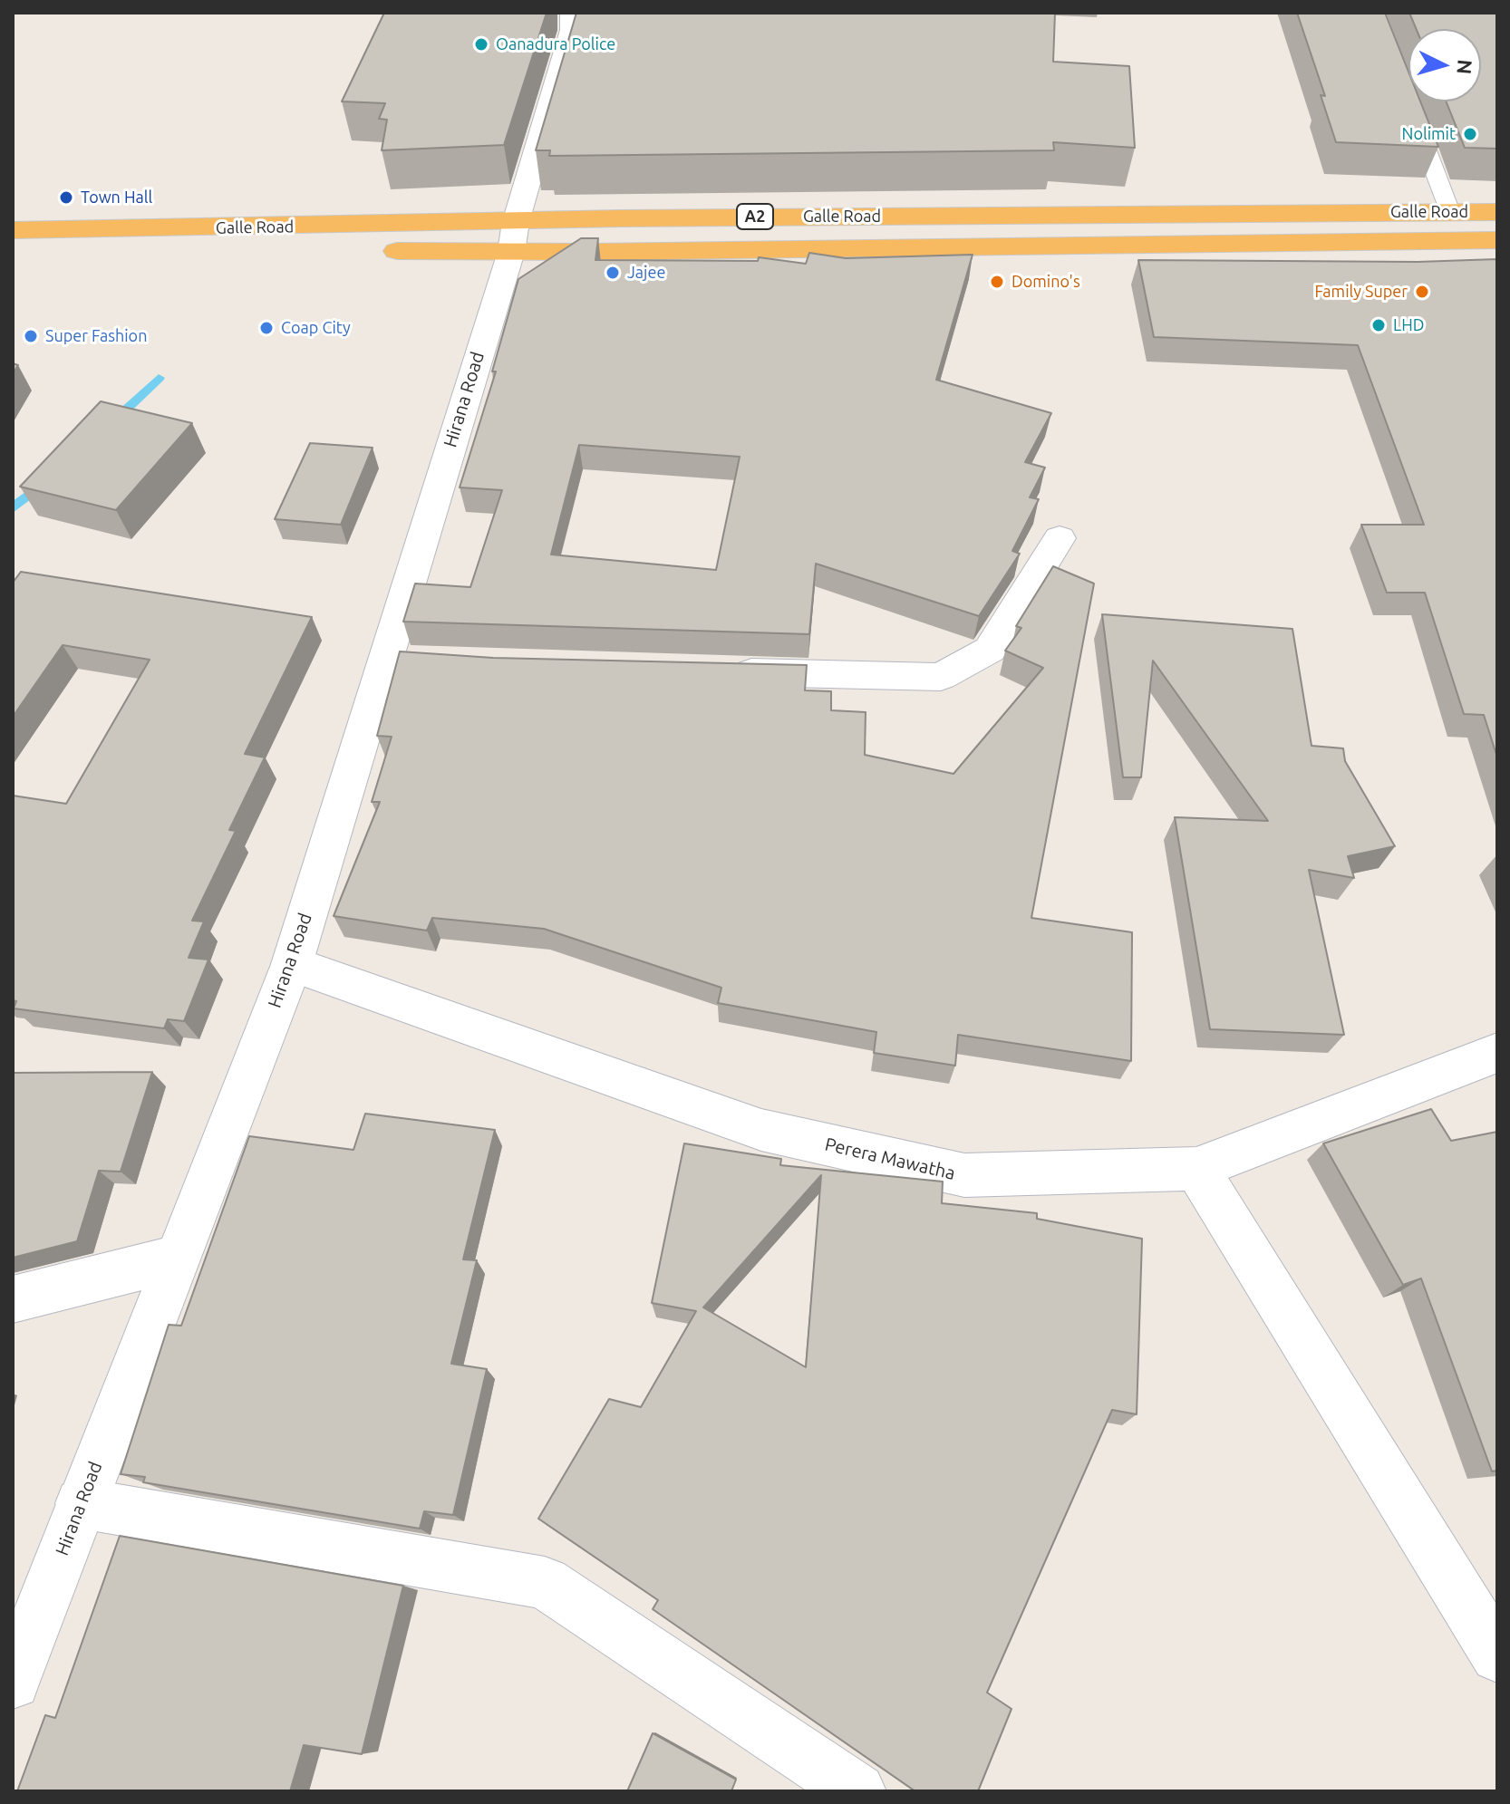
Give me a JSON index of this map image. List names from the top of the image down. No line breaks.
{"streets":{"highway":["Galle Road","A2"],"street":["Hirana Road","Perera Mawatha"]},"crossings":[["Galle Road","Hirana Road"],["Hirana Road","Perera Mawatha"]],"places":["Oanadura Police","Nolimit","Town Hall","Jajee","Domino's","Family Super","LHD","Coap City","Super Fashion"],"north":"right"}
